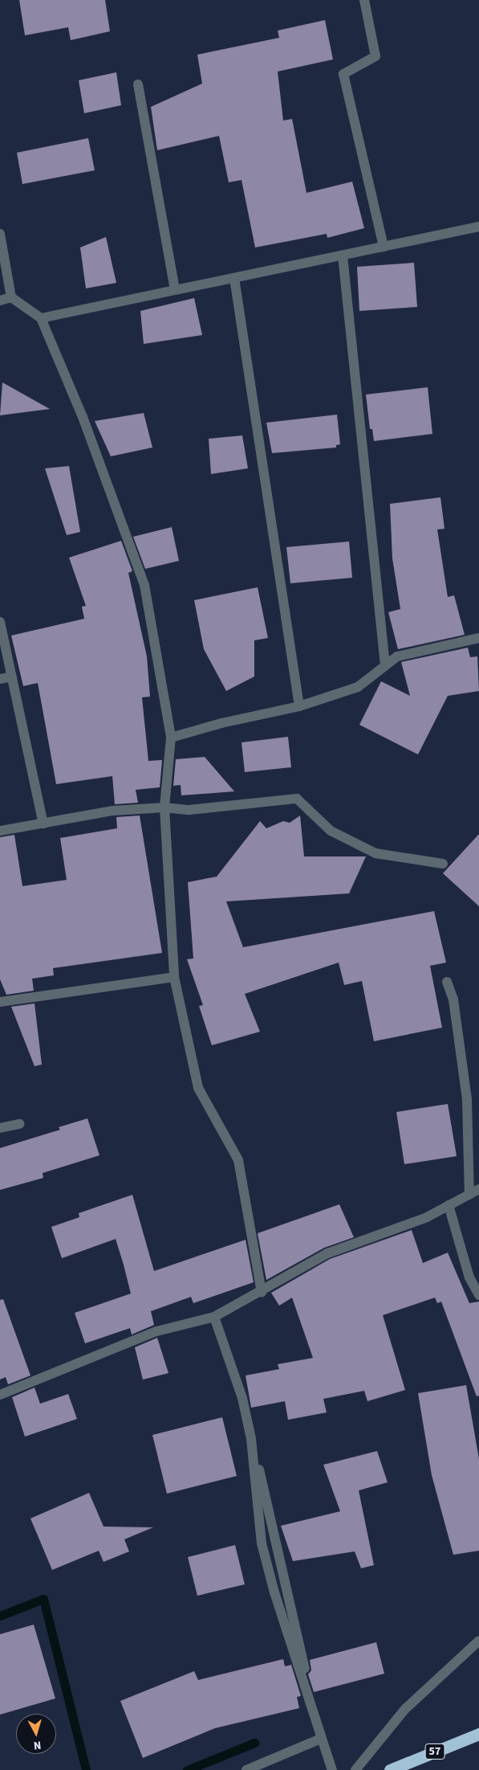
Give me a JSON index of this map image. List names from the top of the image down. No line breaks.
{"streets":{"highway":["57"]},"north":"bottom"}
